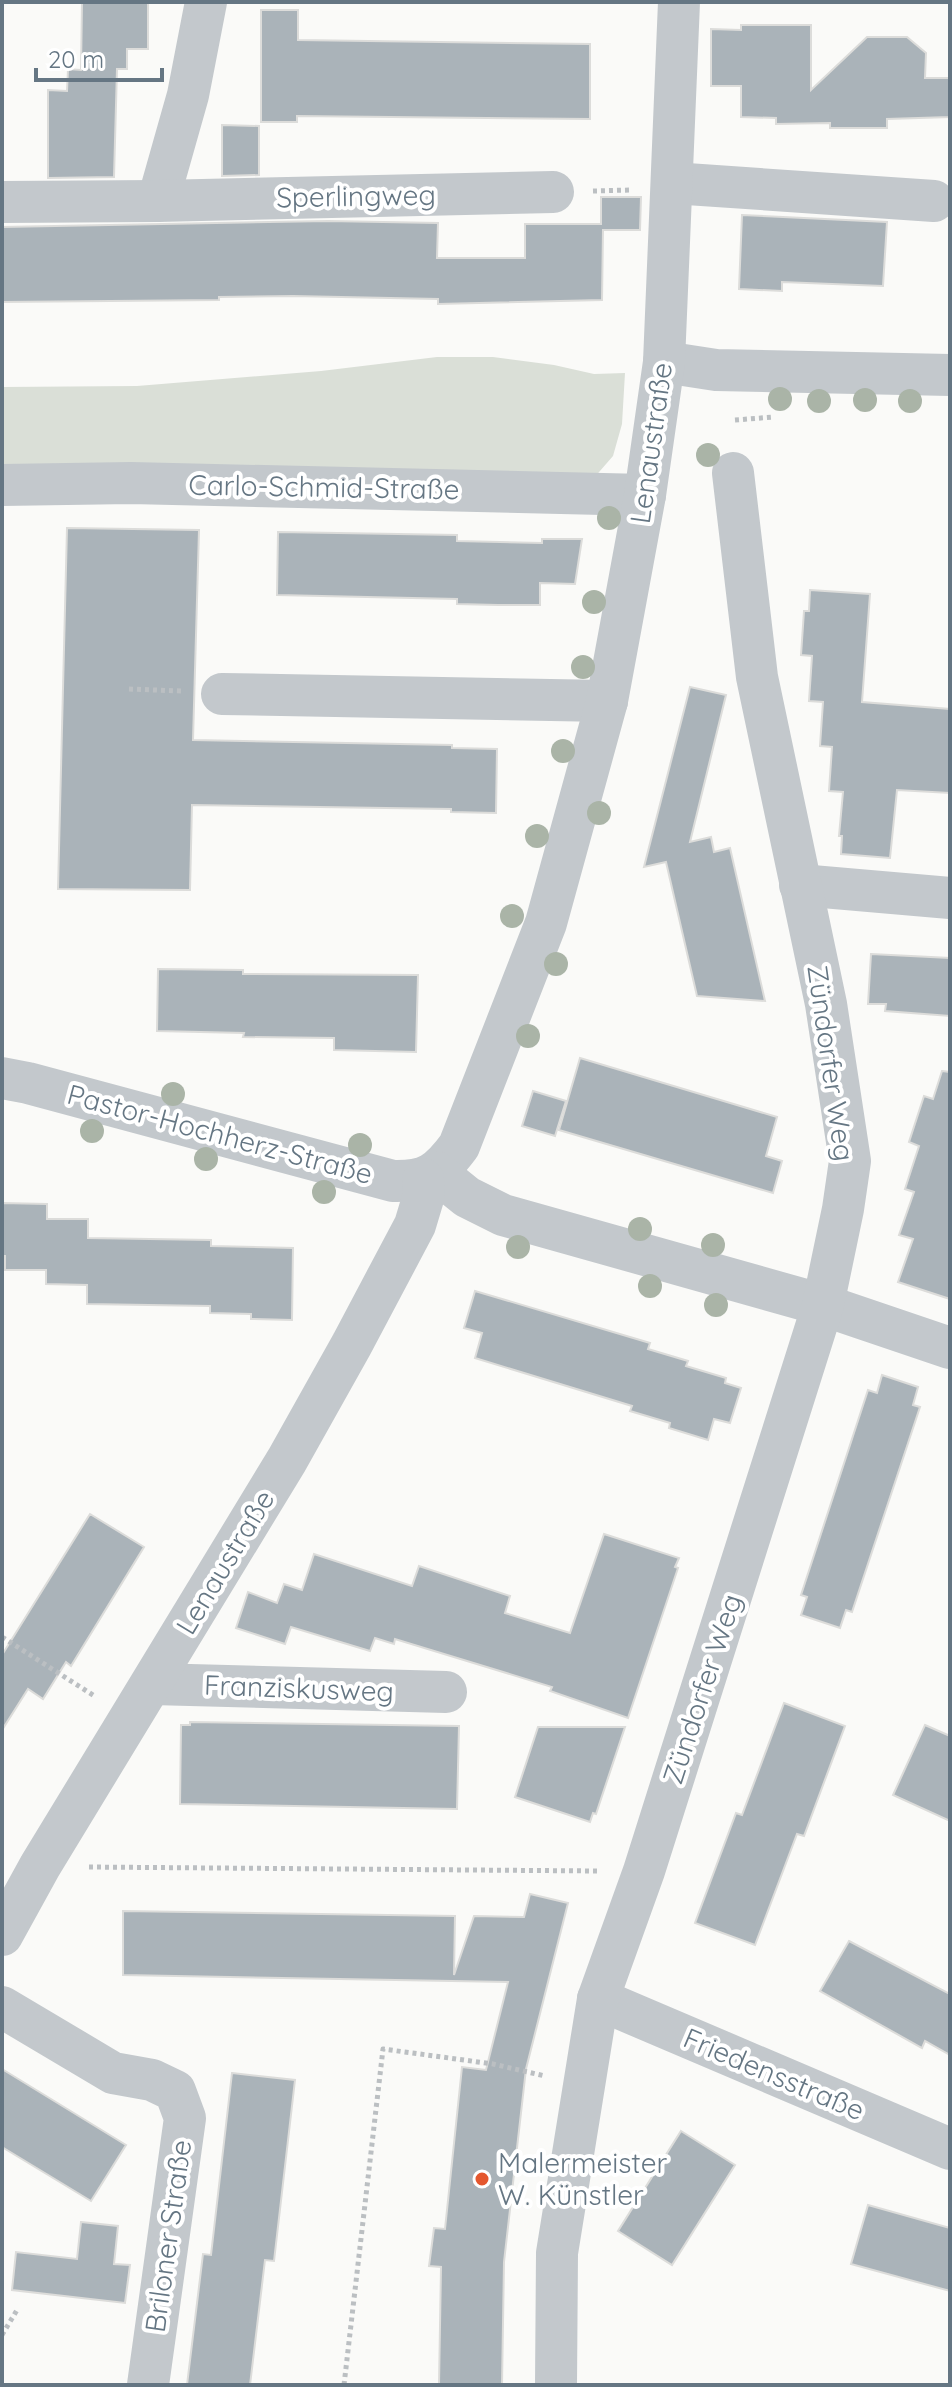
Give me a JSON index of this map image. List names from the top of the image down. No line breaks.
{"streets":{"street":["Sperlingweg","Lenaustraße","Carlo-Schmid-Straße","Zündorfer Weg","Pastor-Hochherz-Straße","Franziskusweg","Friedensstraße","Briloner Straße"]},"crossings":[["Lenaustraße","Carlo-Schmid-Straße"],["Lenaustraße","Pastor-Hochherz-Straße"],["Lenaustraße","Franziskusweg"],["Zündorfer Weg","Friedensstraße"]],"places":["Malermeister W. Künstler"],"scale_bar":"20 m"}
